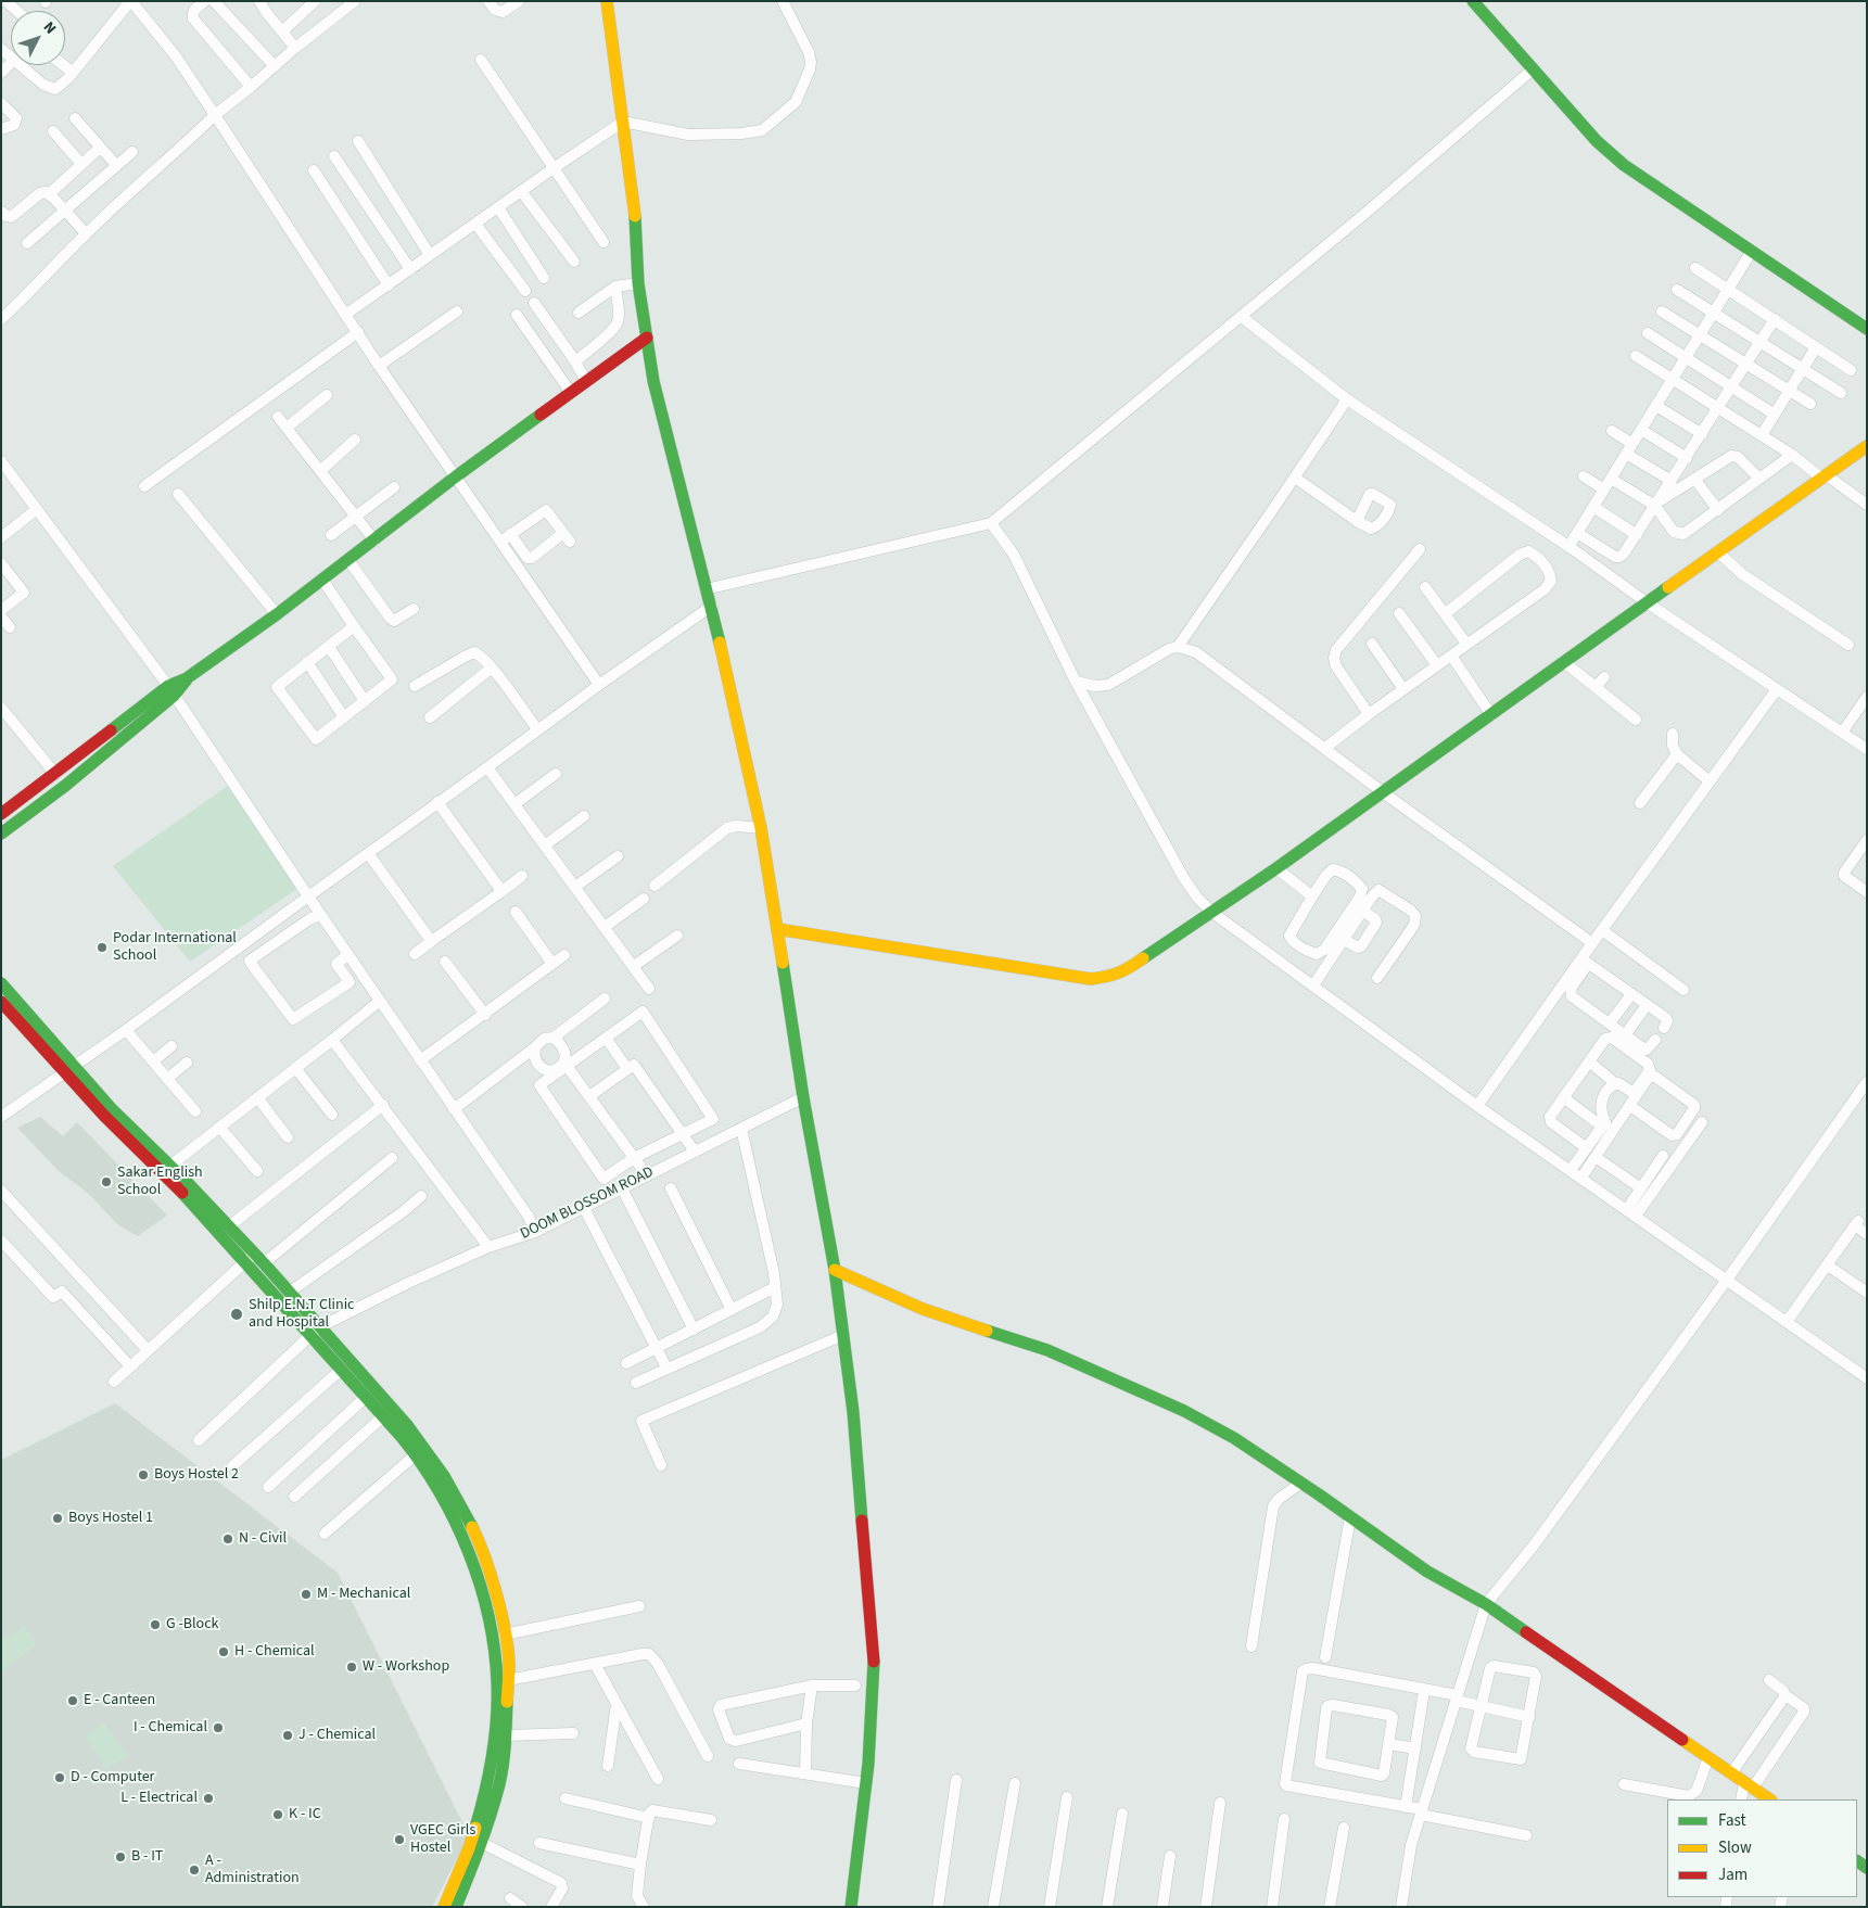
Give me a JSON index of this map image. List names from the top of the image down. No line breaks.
{"streets":{"street":["DOOM BLOSSOM ROAD"]},"places":["Podar International School","Sakar English School","Shilp E.N.T Clinic and Hospital","Boys Hostel 2","Boys Hostel 1","N - Civil","M - Mechanical","G -Block","H - Chemical","W - Workshop","E - Canteen","I - Chemical","J - Chemical","D - Computer","L - Electrical","K - IC","VGEC Girls Hostel","B - IT","A - Administration"],"legend":["Fast","Slow","Jam"],"north":"top right"}
